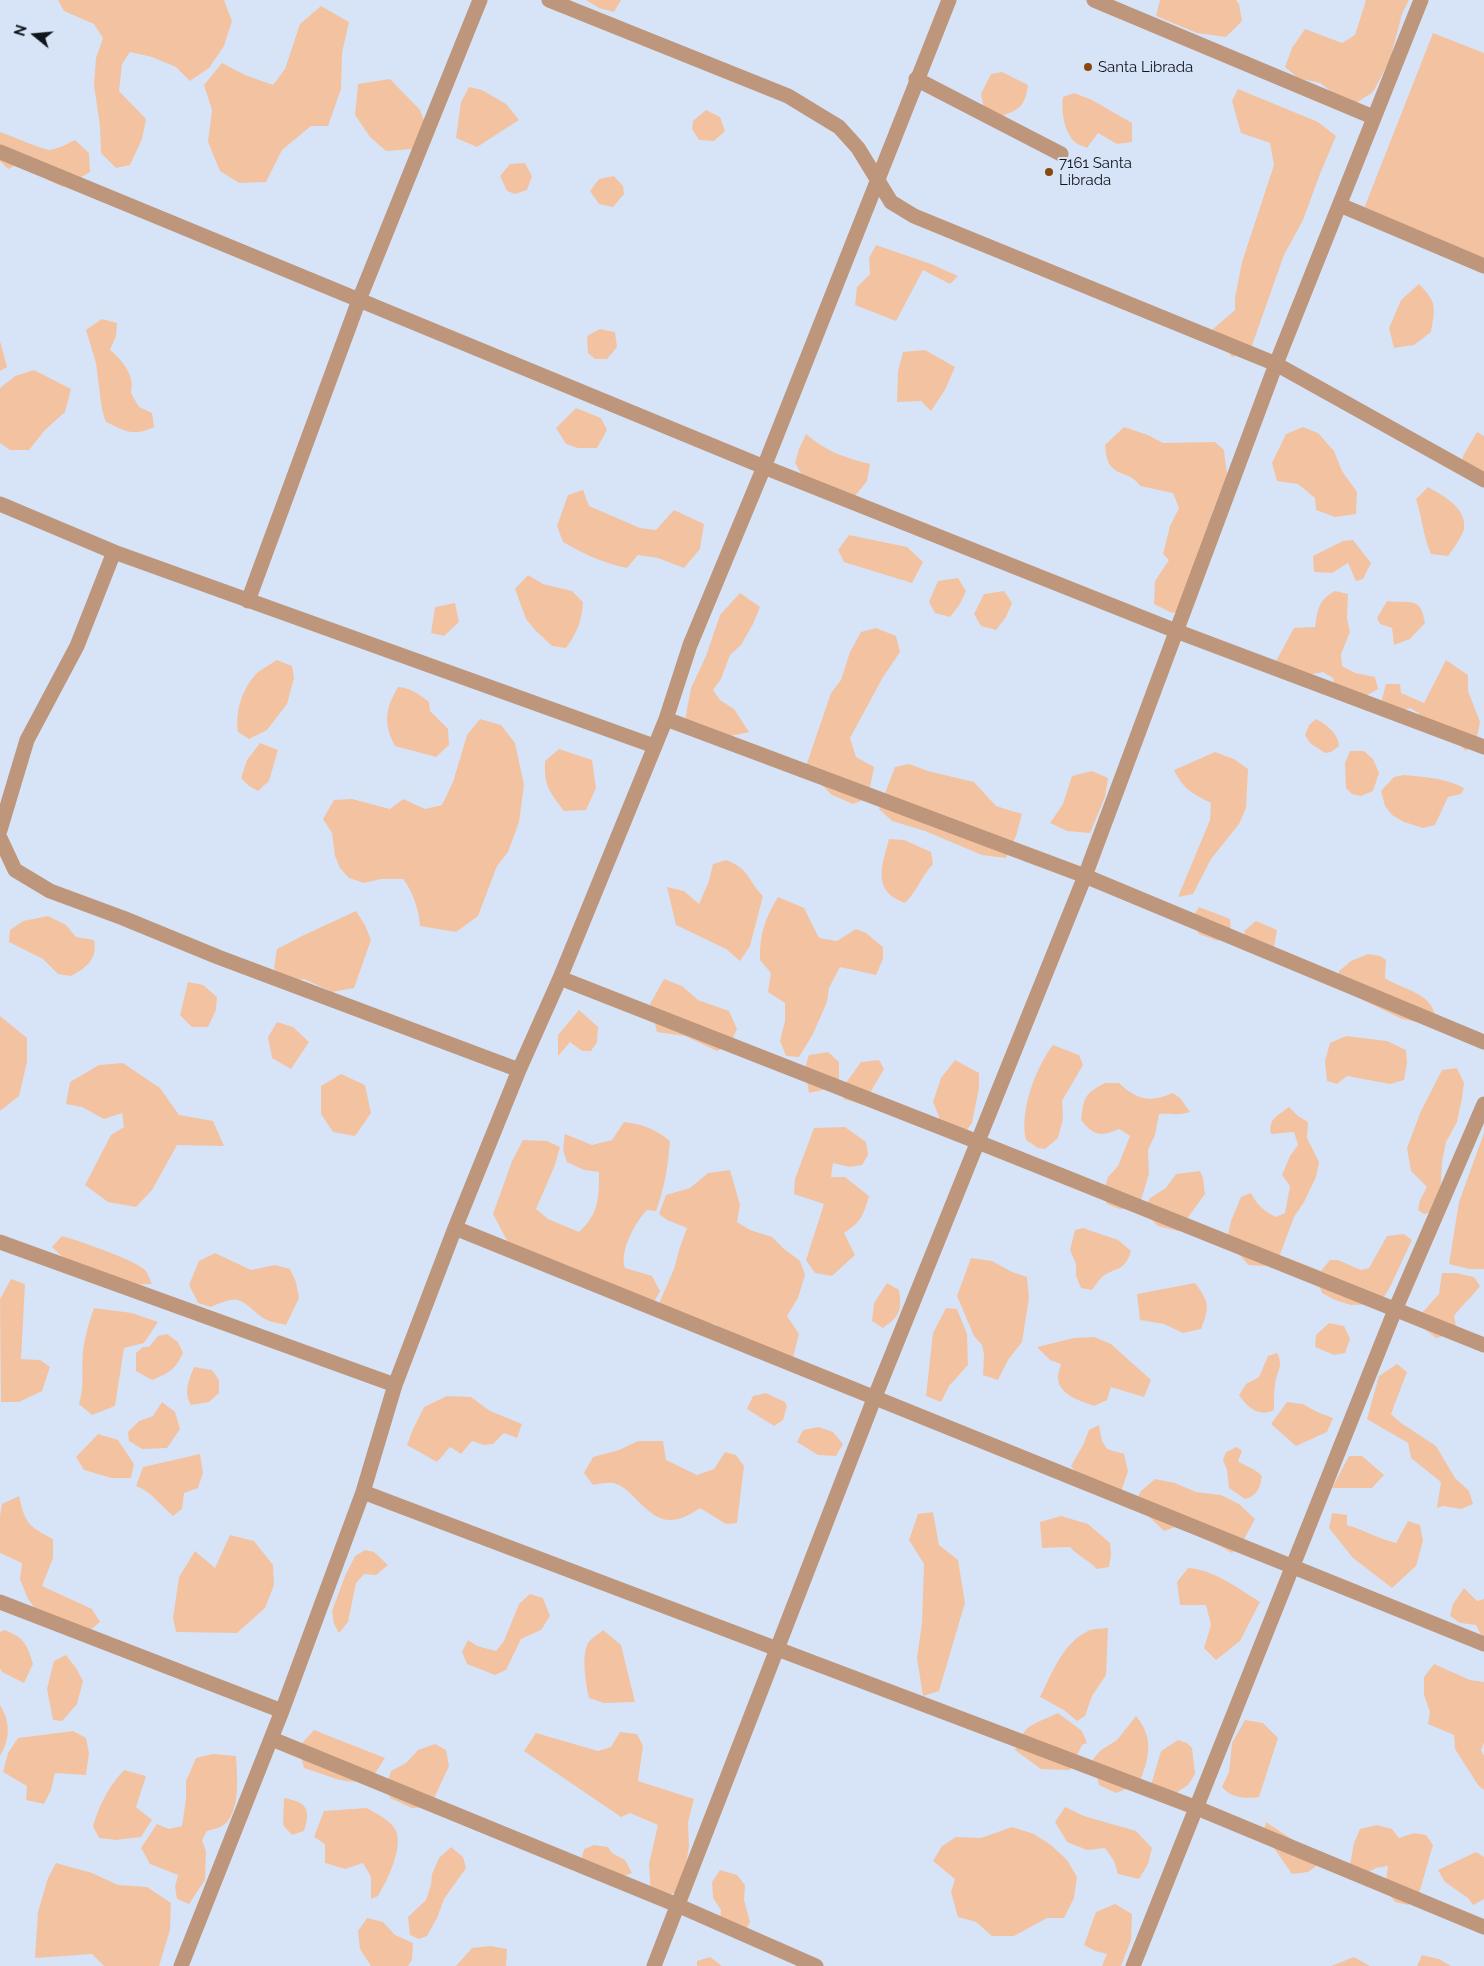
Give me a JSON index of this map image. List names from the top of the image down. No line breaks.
{"places":["Santa Librada","7161 Santa Librada"],"north":"left"}
